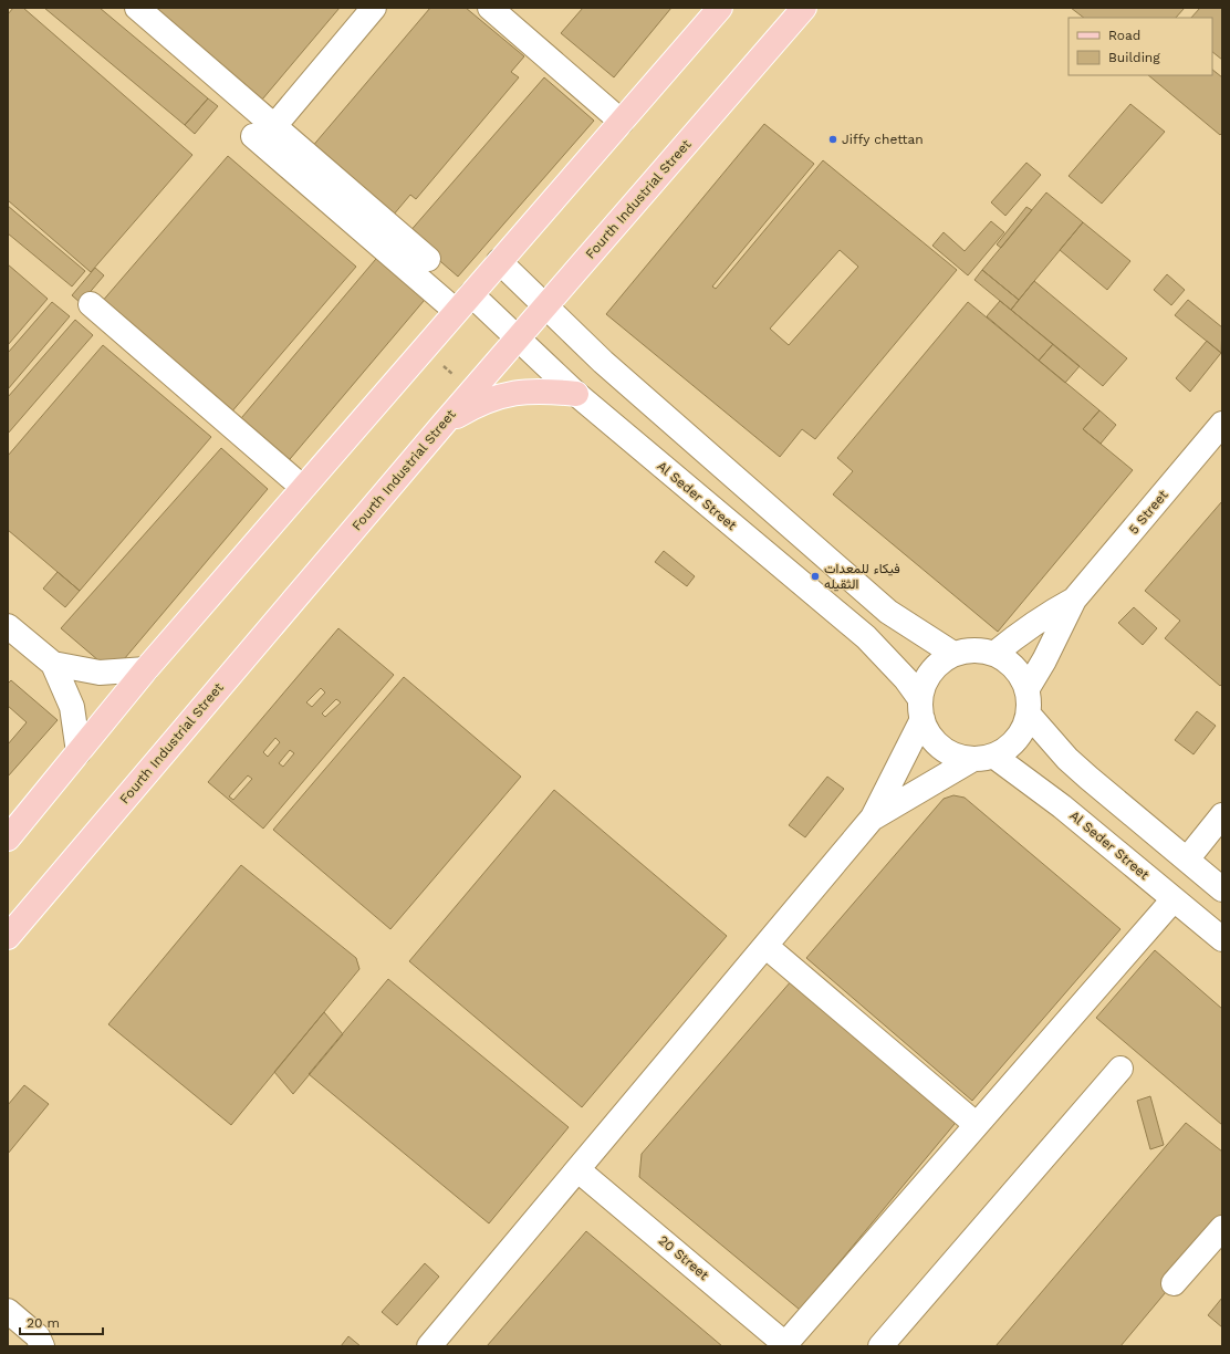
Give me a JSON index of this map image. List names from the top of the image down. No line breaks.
{"streets":{"main road":["Fourth Industrial Street"],"street":["Al Seder Street","5 Street","20 Street"]},"crossings":[["Fourth Industrial Street","Al Seder Street"],["Al Seder Street","5 Street"]],"places":["Jiffy chettan","فيكاء للمعدات الثقيله"],"legend":["Road","Building"],"scale_bar":"20 m"}
